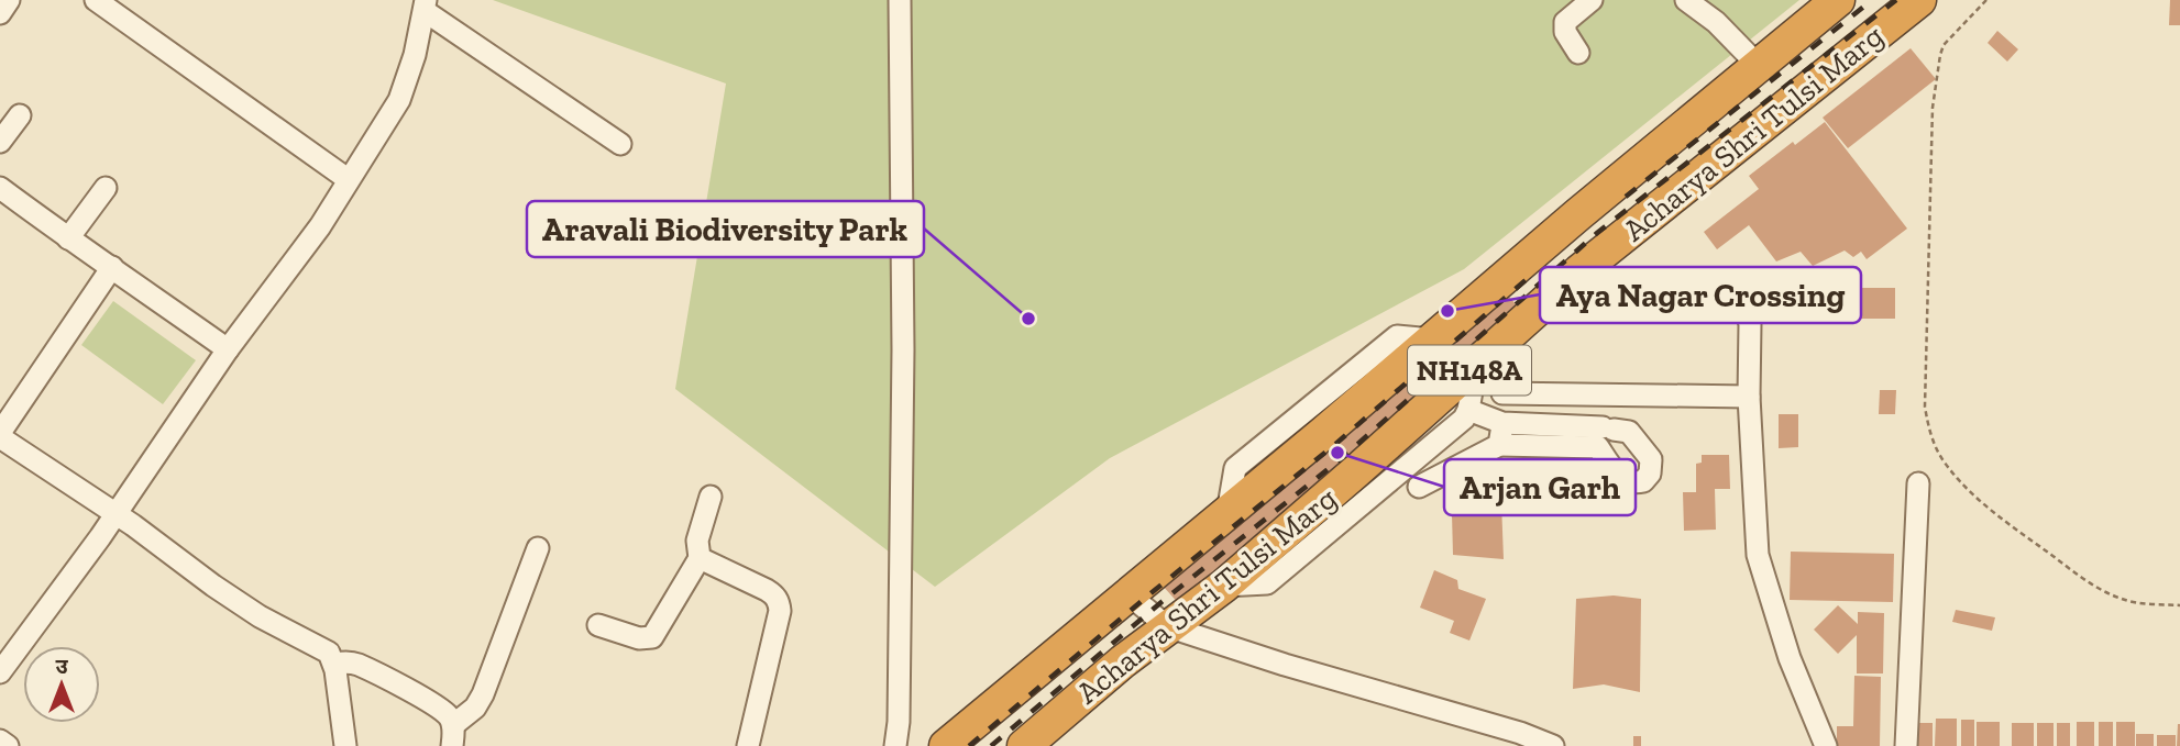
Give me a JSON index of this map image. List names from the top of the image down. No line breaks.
{"streets":{"highway":["Acharya Shri Tulsi Marg","NH148A"]},"places":["Aya Nagar Crossing","Aravali Biodiversity Park","Arjan Garh"],"north":"top"}
